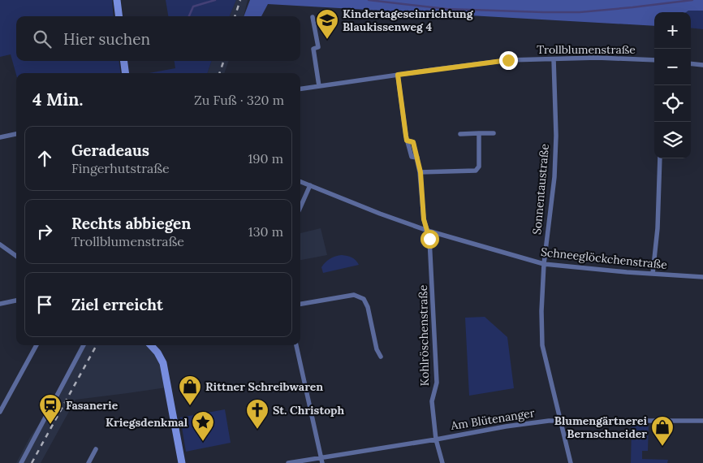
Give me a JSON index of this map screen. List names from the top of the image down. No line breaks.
{"streets":{"street":["Trollblumenstraße","Sonnentaustraße","Schneeglöckchenstraße","Kohlröschenstraße","Am Blütenanger"]},"crossings":[["Trollblumenstraße","Sonnentaustraße"],["Trollblumenstraße","Kohlröschenstraße"],["Sonnentaustraße","Schneeglöckchenstraße"],["Sonnentaustraße","Am Blütenanger"],["Schneeglöckchenstraße","Kohlröschenstraße"],["Kohlröschenstraße","Am Blütenanger"]],"places":{"school or university":["Kindertageseinrichtung Blaukissenweg 4"],"shop":["Rittner Schreibwaren","Blumengärtnerei Bernschneider"],"station":["Fasanerie"],"church":["St. Christoph"],"place":["Kriegsdenkmal"]},"page":{"map_buttons":["+","−"],"search":"Hier suchen","heading":["4 Min.","Zu Fuß · 320 m"],"list":[["Geradeaus","Fingerhutstraße","190 m"],["Rechts abbiegen","Trollblumenstraße","130 m"],"Ziel erreicht"]}}
